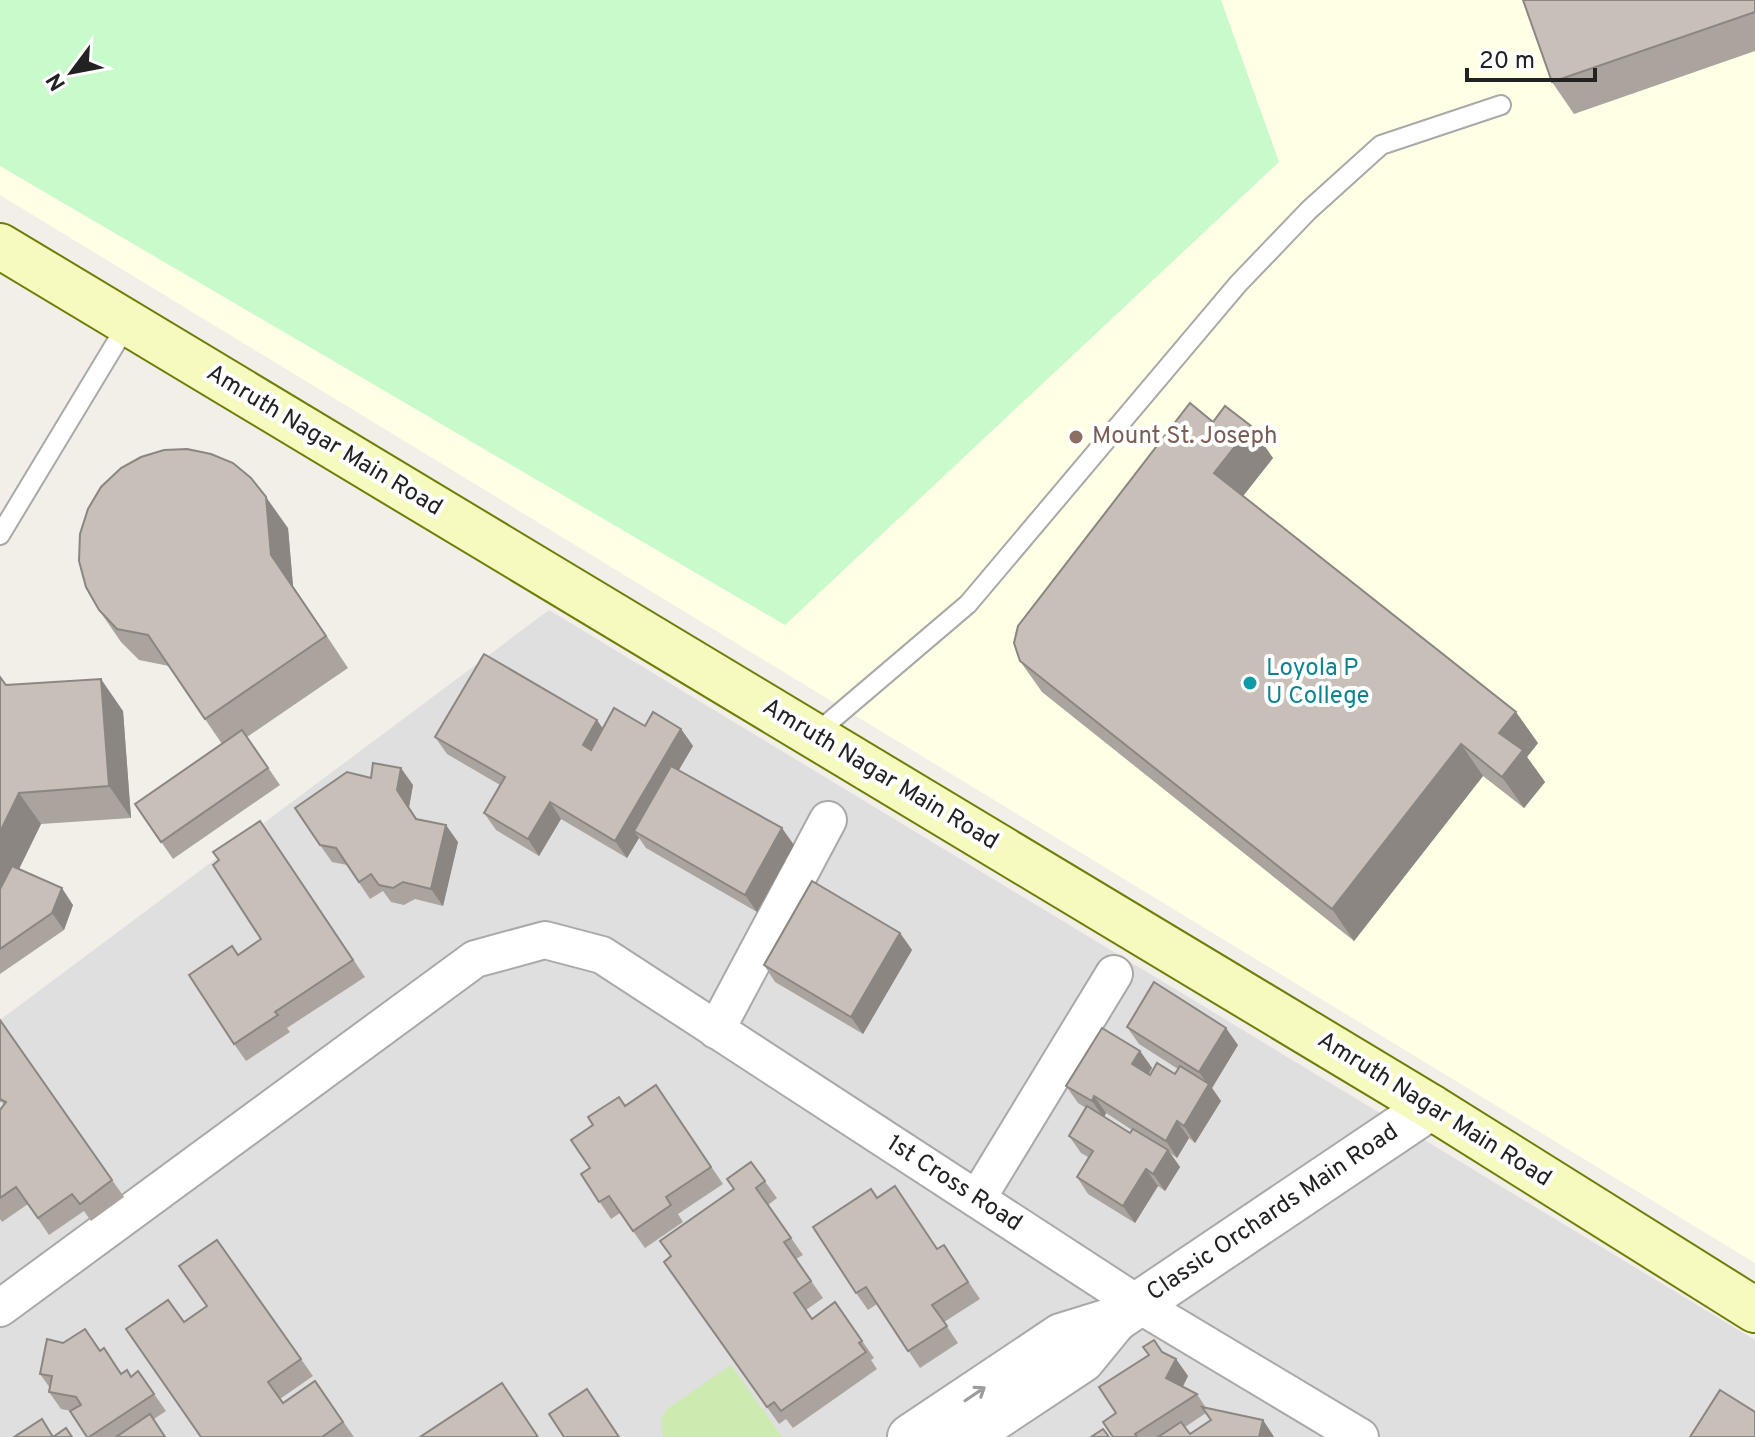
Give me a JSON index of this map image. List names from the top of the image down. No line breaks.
{"streets":{"main road":["Amruth Nagar Main Road"],"street":["1st Cross Road","Classic Orchards Main Road"]},"crossings":[["Amruth Nagar Main Road","Classic Orchards Main Road"],["1st Cross Road","Classic Orchards Main Road"]],"places":["Mount St. Joseph","Loyola P U College"],"scale_bar":"20 m","north":"bottom left"}
